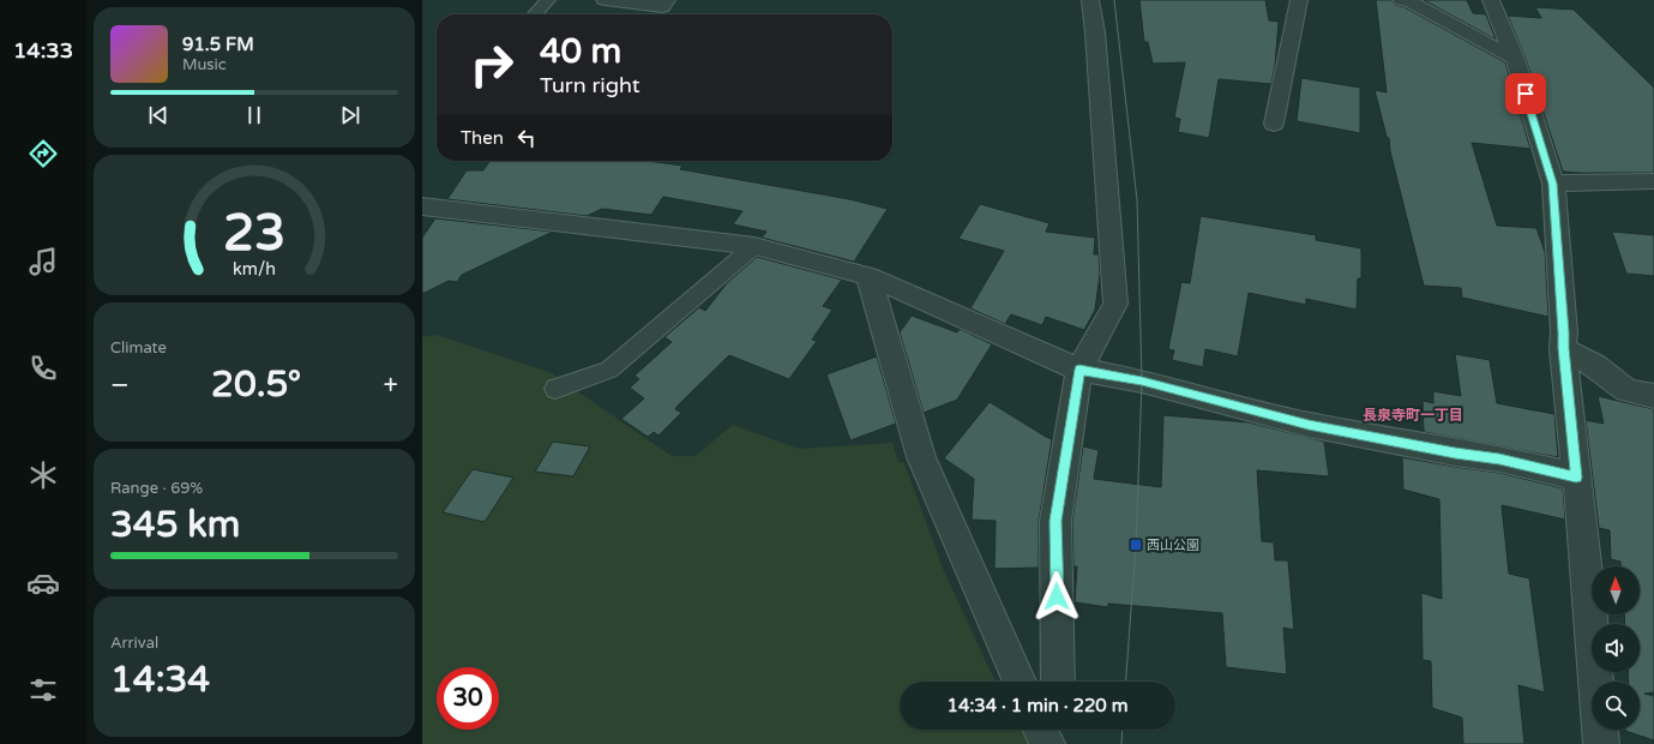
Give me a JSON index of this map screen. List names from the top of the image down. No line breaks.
{"districts":["長泉寺町一丁目"],"places":{"transit":["西山公園"]},"north":"top","page":{"tabs":"14:33","turn":["40 m","Turn right"],"song":["91.5 FM","Music"],"then":"Then","tile":["Climate",["Range · 69%","345 km"],["Arrival","14:34"]],"heat":["−","20.5°","+"],"limit":"30","trip":"14:34 · 1 min · 220 m","gauge":["23","km/h"]}}
